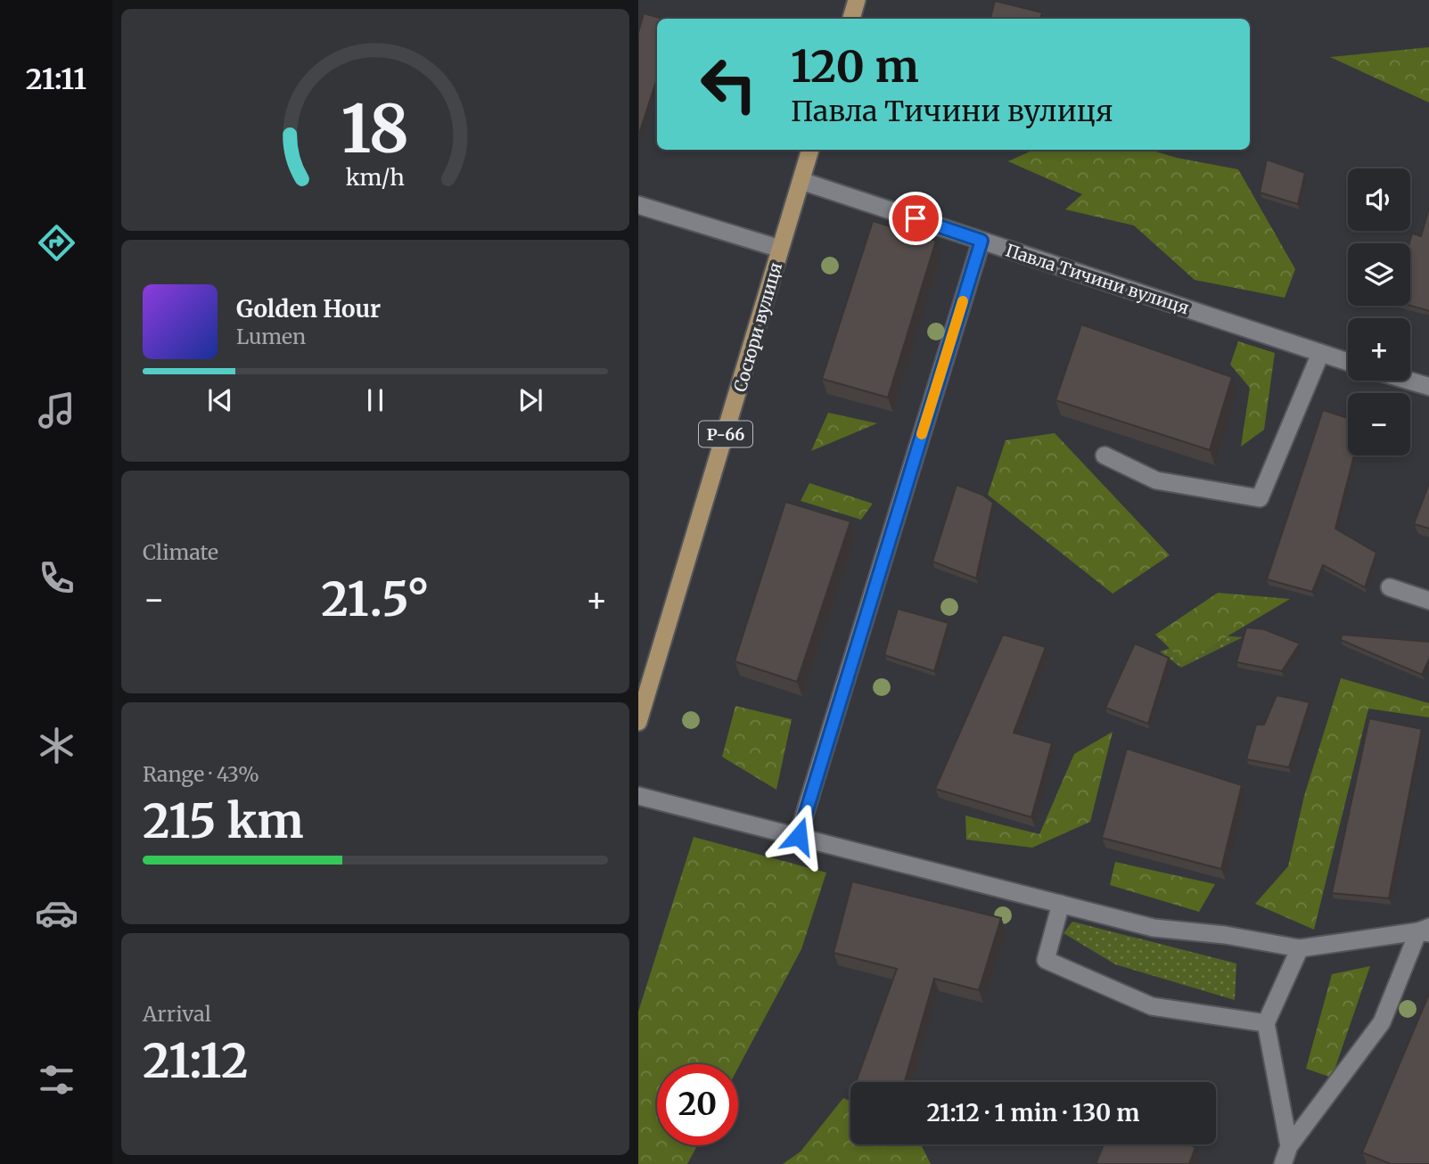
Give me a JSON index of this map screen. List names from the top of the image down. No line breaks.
{"streets":{"main road":["Сосюри вулиця","Р-66"],"street":["Павла Тичини вулиця"]},"crossings":[["Павла Тичини вулиця","Сосюри вулиця"]],"page":{"tabs":"21:11","turn":["120 m","Павла Тичини вулиця"],"map_buttons":["+","−"],"song":["Golden Hour","Lumen"],"tile":["Climate",["Range · 43%","215 km"],["Arrival","21:12"]],"heat":["−","21.5°","+"],"limit":"20","trip":"21:12 · 1 min · 130 m","gauge":["18","km/h"]}}
